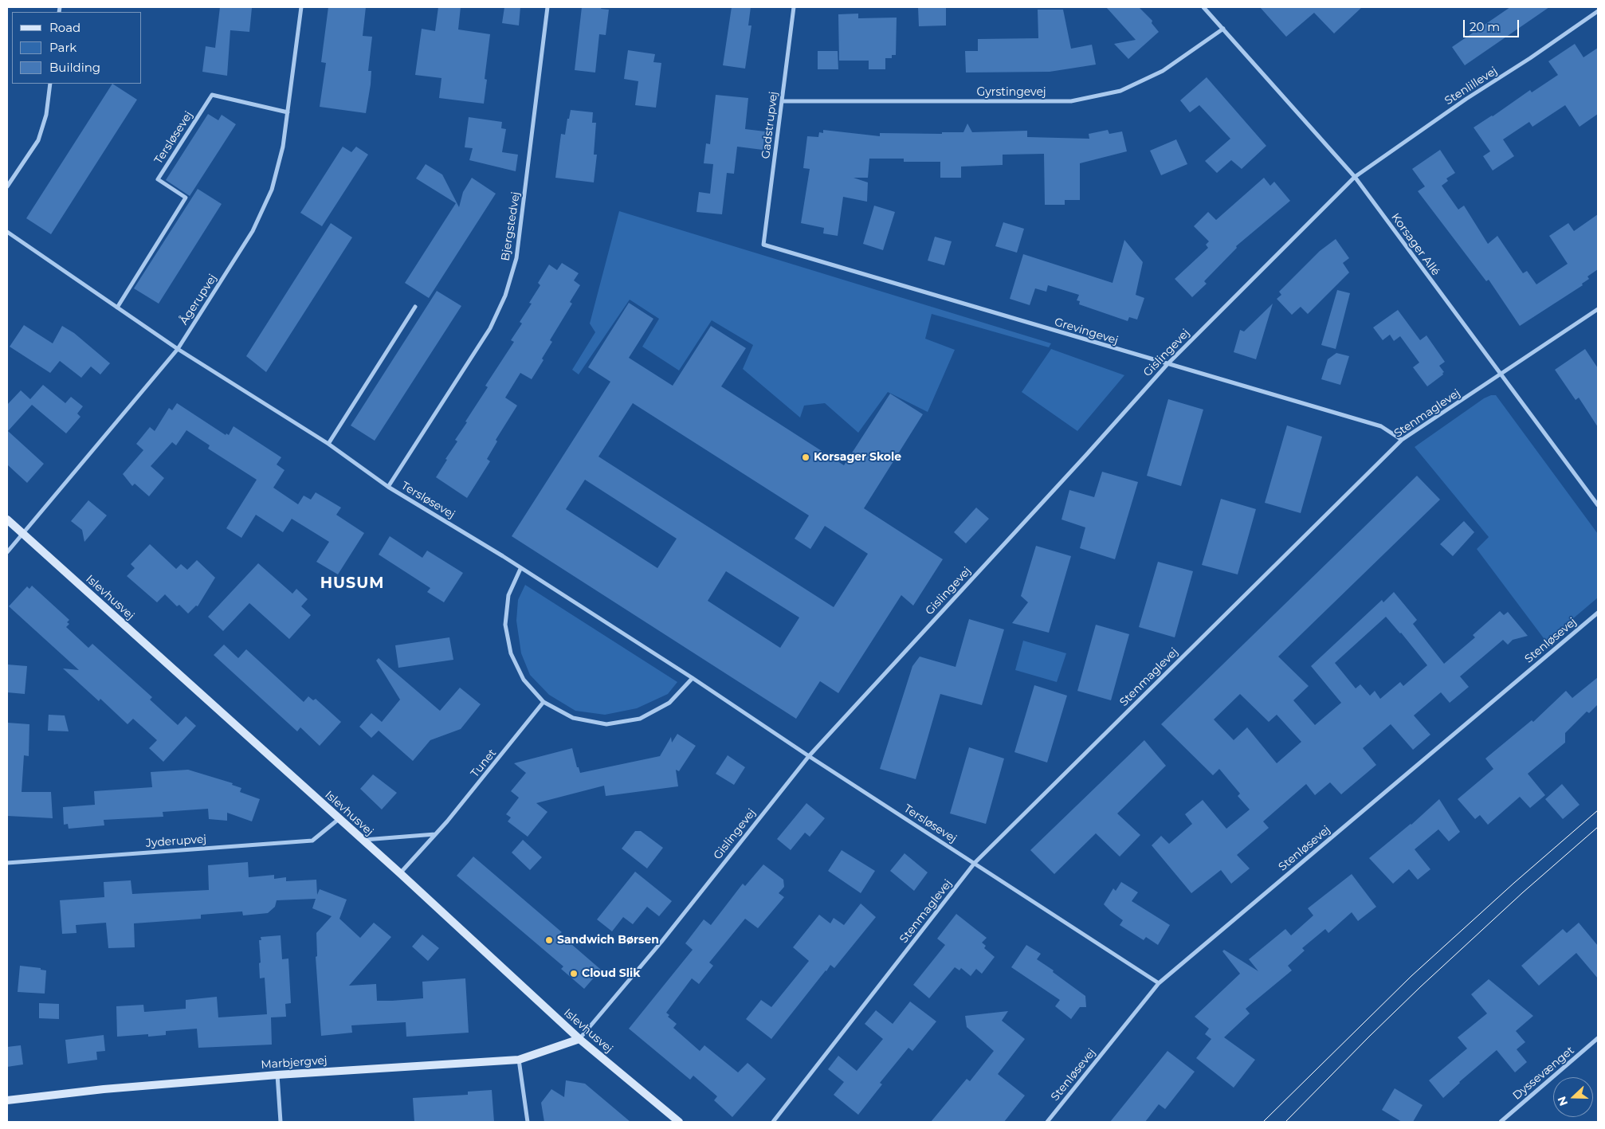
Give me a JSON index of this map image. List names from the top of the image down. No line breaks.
{"streets":{"street":["Stenlillevej","Gyrstingevej","Gadstrupvej","Tersløsevej","Bjergstedvej","Korsager Allé","Ågerupvej","Grevingevej","Gislingevej","Stenmaglevej","Islevhusvej","Stenløsevej","Tunet","Jyderupvej","Marbjergvej","Dyssevænget"]},"crossings":[["Stenlillevej","Korsager Allé"],["Stenlillevej","Gislingevej"],["Gyrstingevej","Gadstrupvej"],["Gyrstingevej","Korsager Allé"],["Gadstrupvej","Grevingevej"],["Tersløsevej","Bjergstedvej"],["Tersløsevej","Ågerupvej"],["Tersløsevej","Gislingevej"],["Tersløsevej","Stenmaglevej"],["Tersløsevej","Stenløsevej"],["Korsager Allé","Gislingevej"],["Korsager Allé","Stenmaglevej"],["Ågerupvej","Islevhusvej"],["Grevingevej","Gislingevej"],["Grevingevej","Stenmaglevej"],["Gislingevej","Islevhusvej"],["Gislingevej","Marbjergvej"],["Islevhusvej","Tunet"],["Islevhusvej","Jyderupvej"],["Islevhusvej","Marbjergvej"]],"districts":["HUSUM"],"places":["Korsager Skole","Sandwich Børsen","Cloud Slik"],"legend":["Road","Park","Building"],"scale_bar":"20 m","north":"left"}
